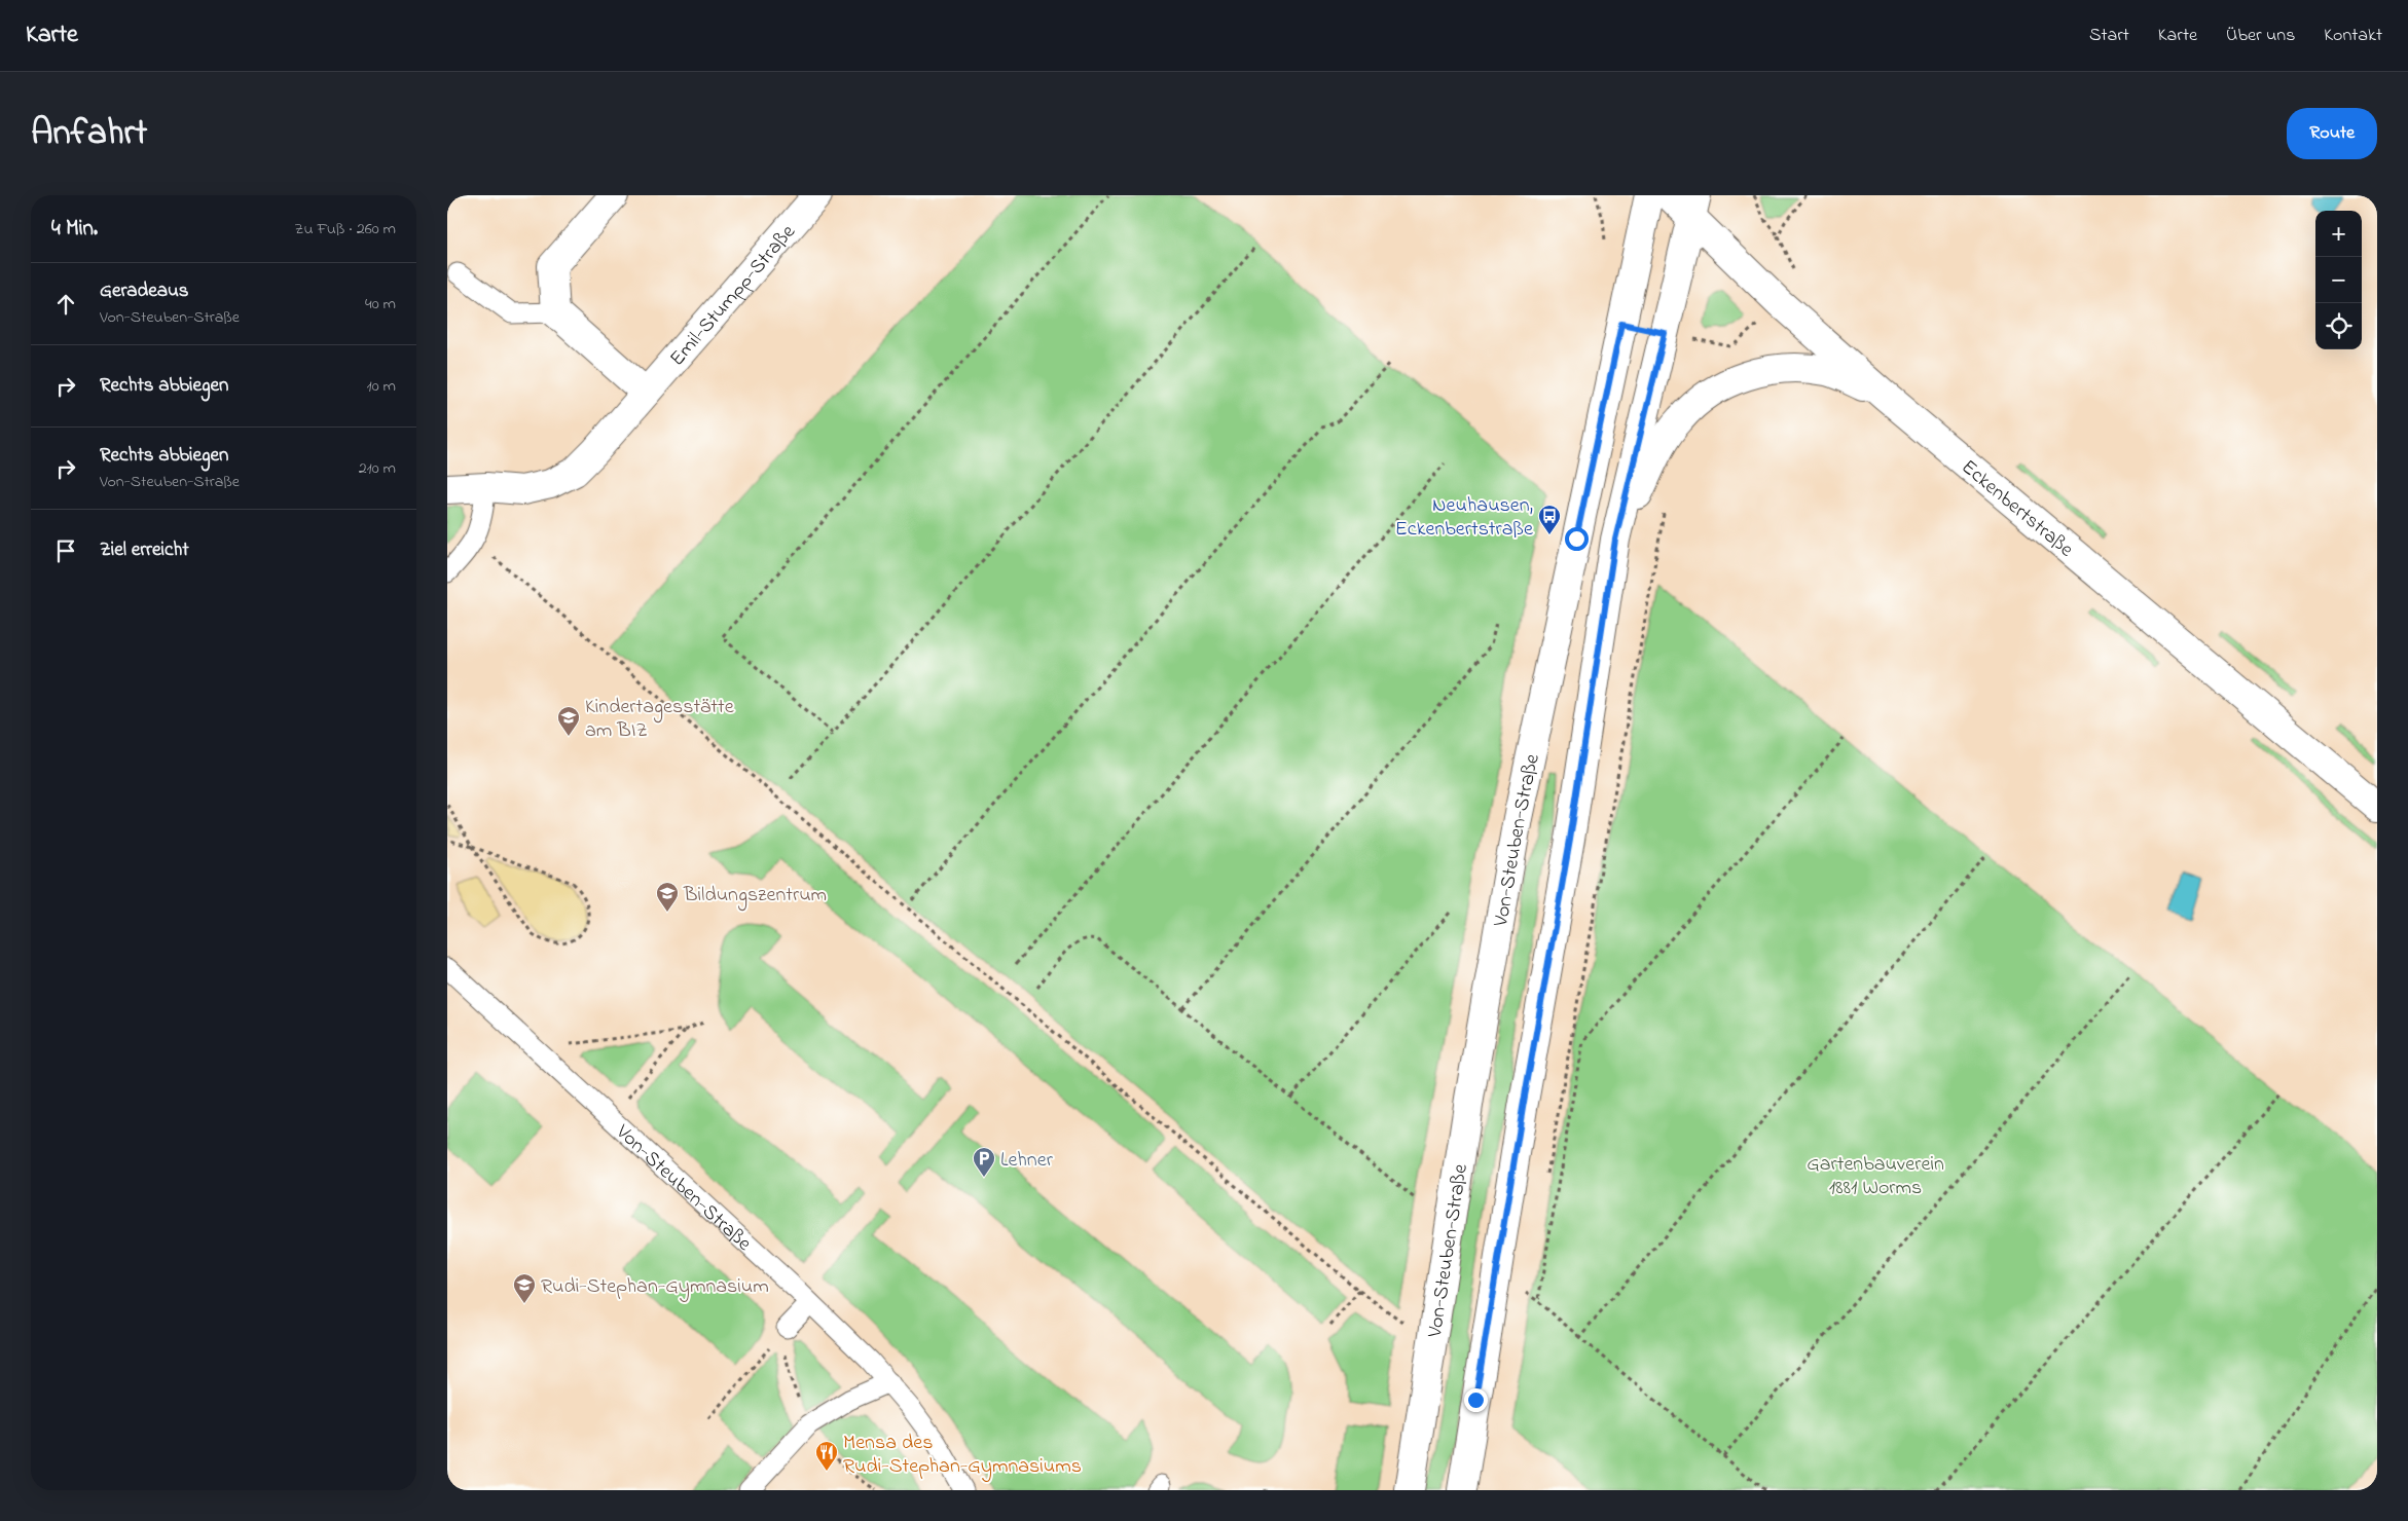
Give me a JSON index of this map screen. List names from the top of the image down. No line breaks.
{"streets":{"street":["Emil-Stumpp-Straße","Eckenbertstraße","Von-Steuben-Straße"]},"parks":["Gartenbauverein 1881 Worms"],"places":{"bus stop":["Neuhausen, Eckenbertstraße"],"school or university":["Kindertagesstätte am BIZ","Bildungszentrum","Rudi-Stephan-Gymnasium"],"parking":["Lehner"],"restaurant":["Mensa des Rudi-Stephan-Gymnasiums"]},"page":{"header":"Karte","nav":["Start","Karte","Über uns","Kontakt"],"title":"Anfahrt","buttons":"Route","heading":["4 Min.","Zu Fuß · 260 m"],"map_buttons":["+","−"],"list":[["Geradeaus","Von-Steuben-Straße","40 m"],["Rechts abbiegen","10 m"],["Rechts abbiegen","Von-Steuben-Straße","210 m"],"Ziel erreicht"]}}
